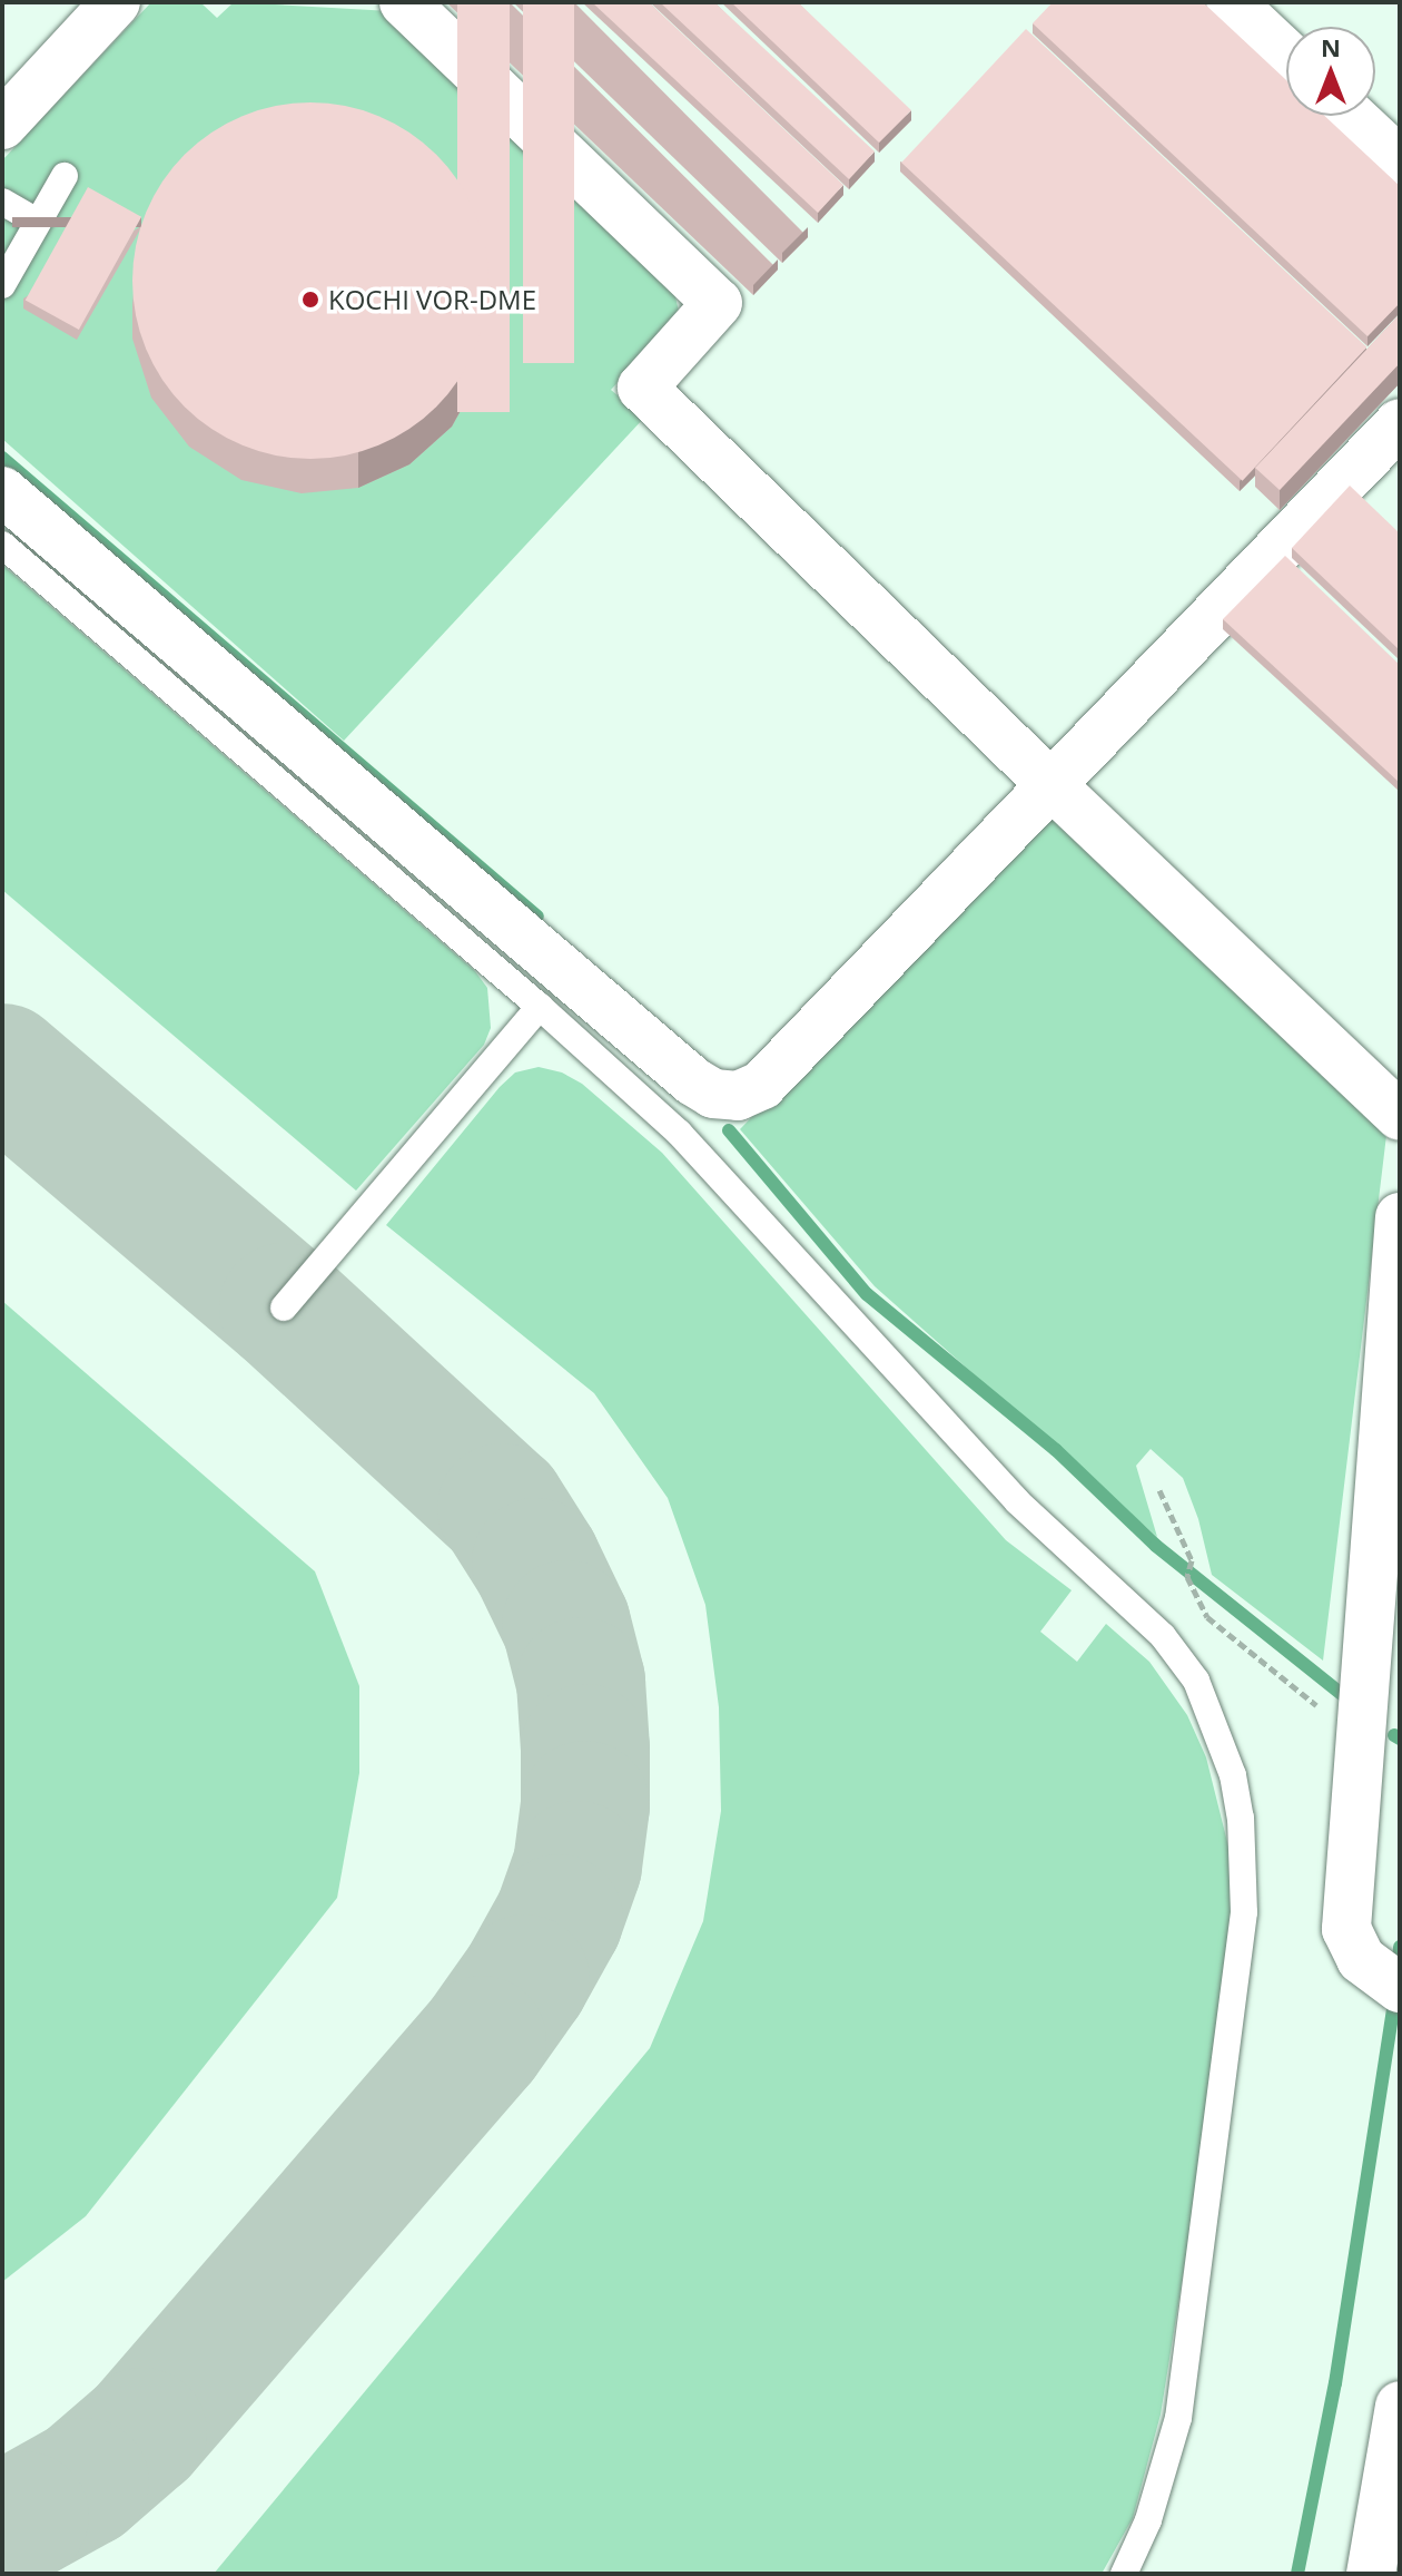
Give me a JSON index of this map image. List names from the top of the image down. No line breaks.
{"places":["KOCHI VOR-DME"],"north":"top"}
